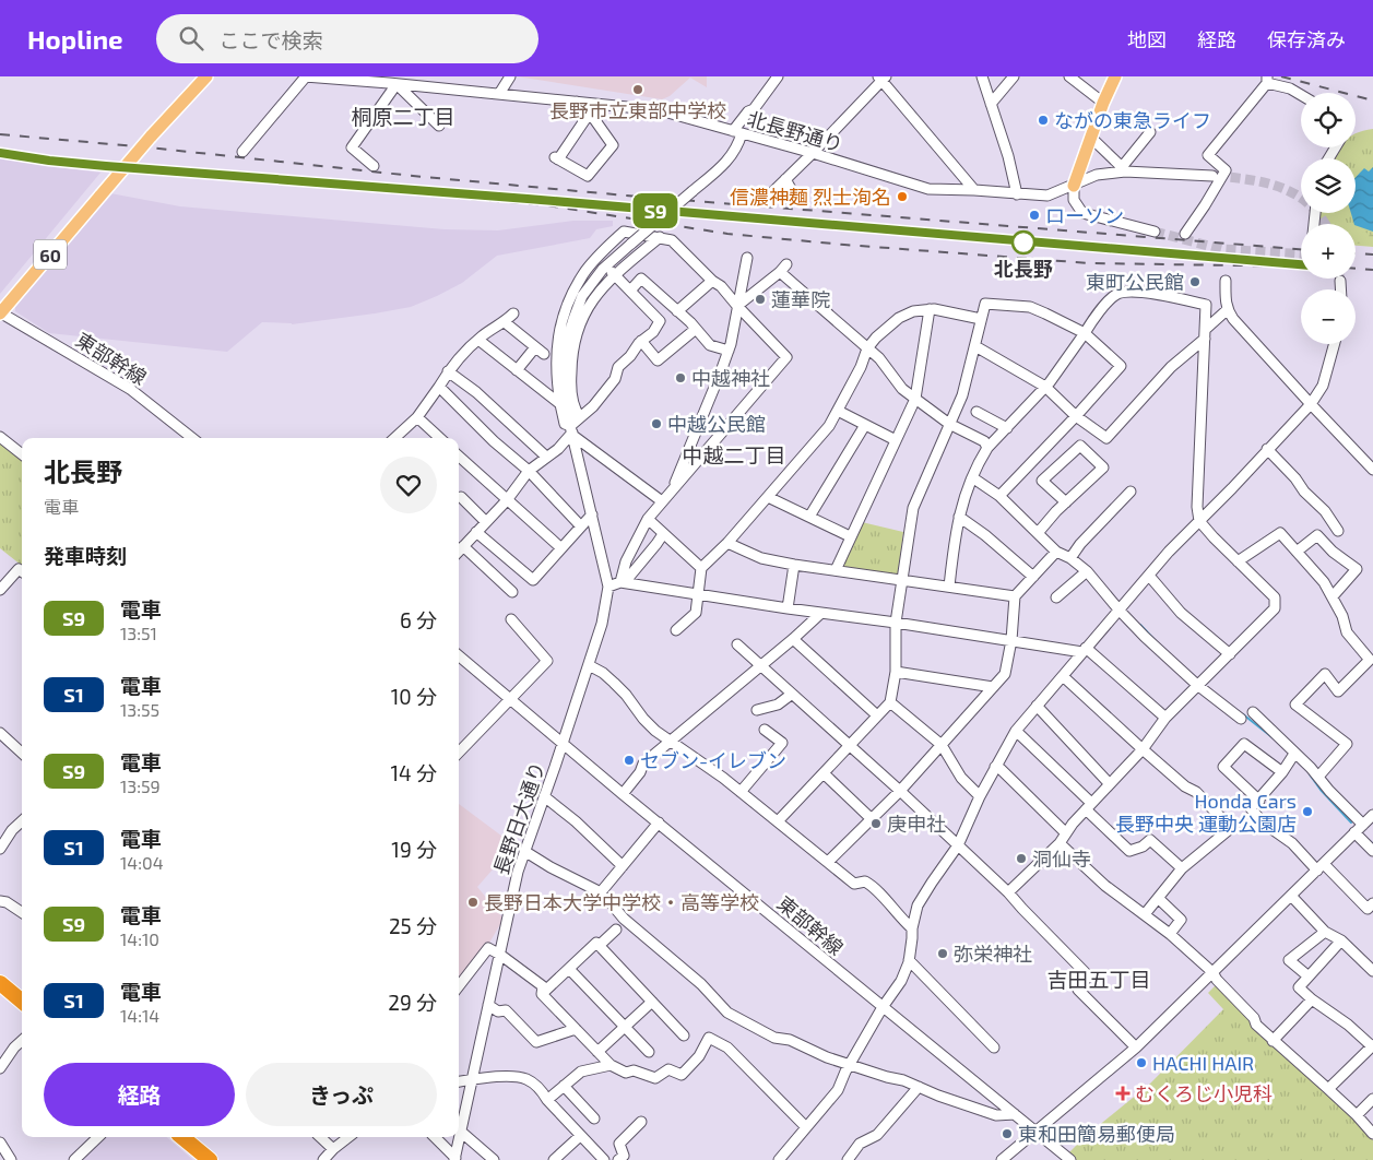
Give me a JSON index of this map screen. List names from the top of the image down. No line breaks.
{"streets":{"main road":["60"],"street":["北長野通り","東部幹線","長野日大通り"]},"crossings":[["60","東部幹線"],["東部幹線","長野日大通り"]],"districts":["桐原二丁目","中越二丁目","吉田五丁目"],"places":{"other":["長野市立東部中学校","ながの東急ライフ","信濃神麺 烈士洵名","ローソン","北長野","東町公民館","蓮華院","中越神社","中越公民館","セブン-イレブン","Honda Cars 長野中央 運動公園店","庚申社","洞仙寺","長野日本大学中学校・高等学校","弥栄神社","HACHI HAIR","東和田簡易郵便局"],"health":["むくろじ小児科"]},"page":{"header":"Hopline","search":"ここで検索","nav":["地図","経路","保存済み"],"on_map":"S9","map_buttons":["+","−"],"heading":[["北長野","電車"],"発車時刻"],"list":[{"mark":"S9","name":"電車","note":"13:51","value":"6 分"},{"mark":"S1","name":"電車","note":"13:55","value":"10 分"},{"mark":"S9","name":"電車","note":"13:59","value":"14 分"},{"mark":"S1","name":"電車","note":"14:04","value":"19 分"},{"mark":"S9","name":"電車","note":"14:10","value":"25 分"},{"mark":"S1","name":"電車","note":"14:14","value":"29 分"}],"buttons":["経路","きっぷ"]}}
